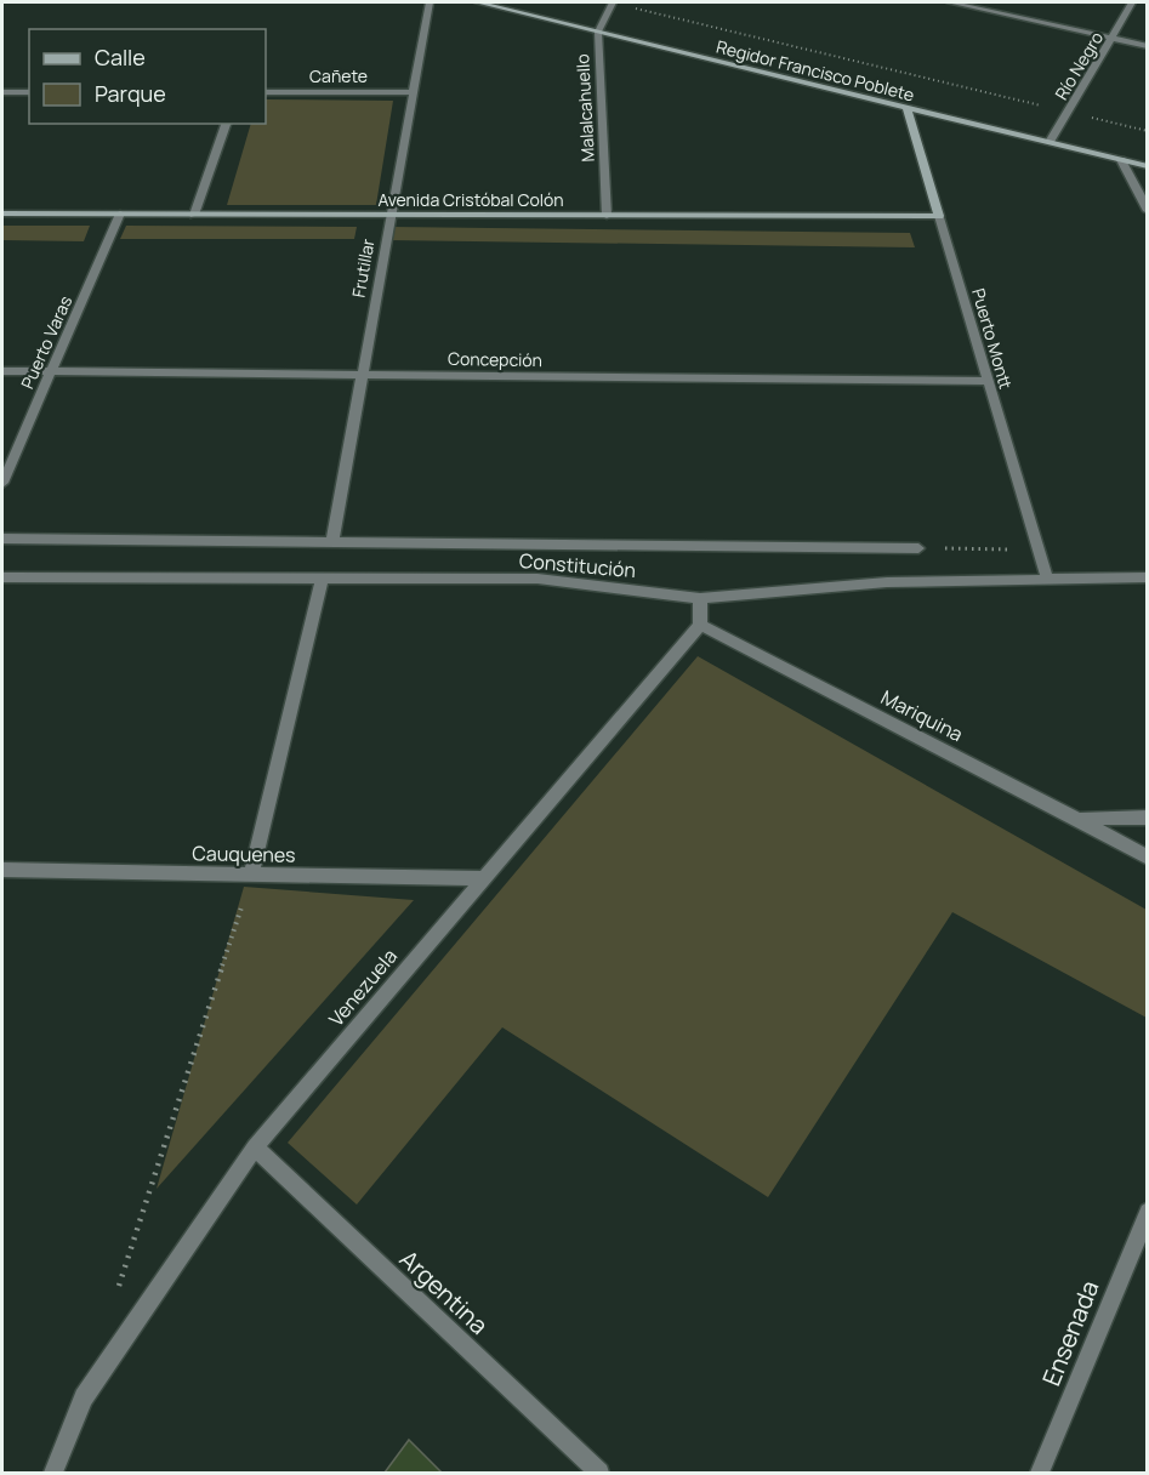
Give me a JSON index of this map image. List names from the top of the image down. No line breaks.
{"streets":{"street":["Río Negro","Regidor Francisco Poblete","Cañete","Malalcahuello","Avenida Cristóbal Colón","Frutillar","Puerto Montt","Puerto Varas","Concepción","Constitución","Mariquina","Cauquenes","Venezuela","Argentina","Ensenada"]},"crossings":[["Río Negro","Regidor Francisco Poblete"],["Regidor Francisco Poblete","Malalcahuello"],["Regidor Francisco Poblete","Puerto Montt"],["Cañete","Frutillar"],["Malalcahuello","Avenida Cristóbal Colón"],["Avenida Cristóbal Colón","Frutillar"],["Avenida Cristóbal Colón","Puerto Montt"],["Avenida Cristóbal Colón","Puerto Varas"],["Frutillar","Concepción"],["Frutillar","Constitución"],["Puerto Montt","Concepción"],["Puerto Montt","Constitución"],["Puerto Varas","Concepción"],["Mariquina","Venezuela"],["Cauquenes","Venezuela"],["Venezuela","Argentina"]],"legend":["Calle","Parque"]}
